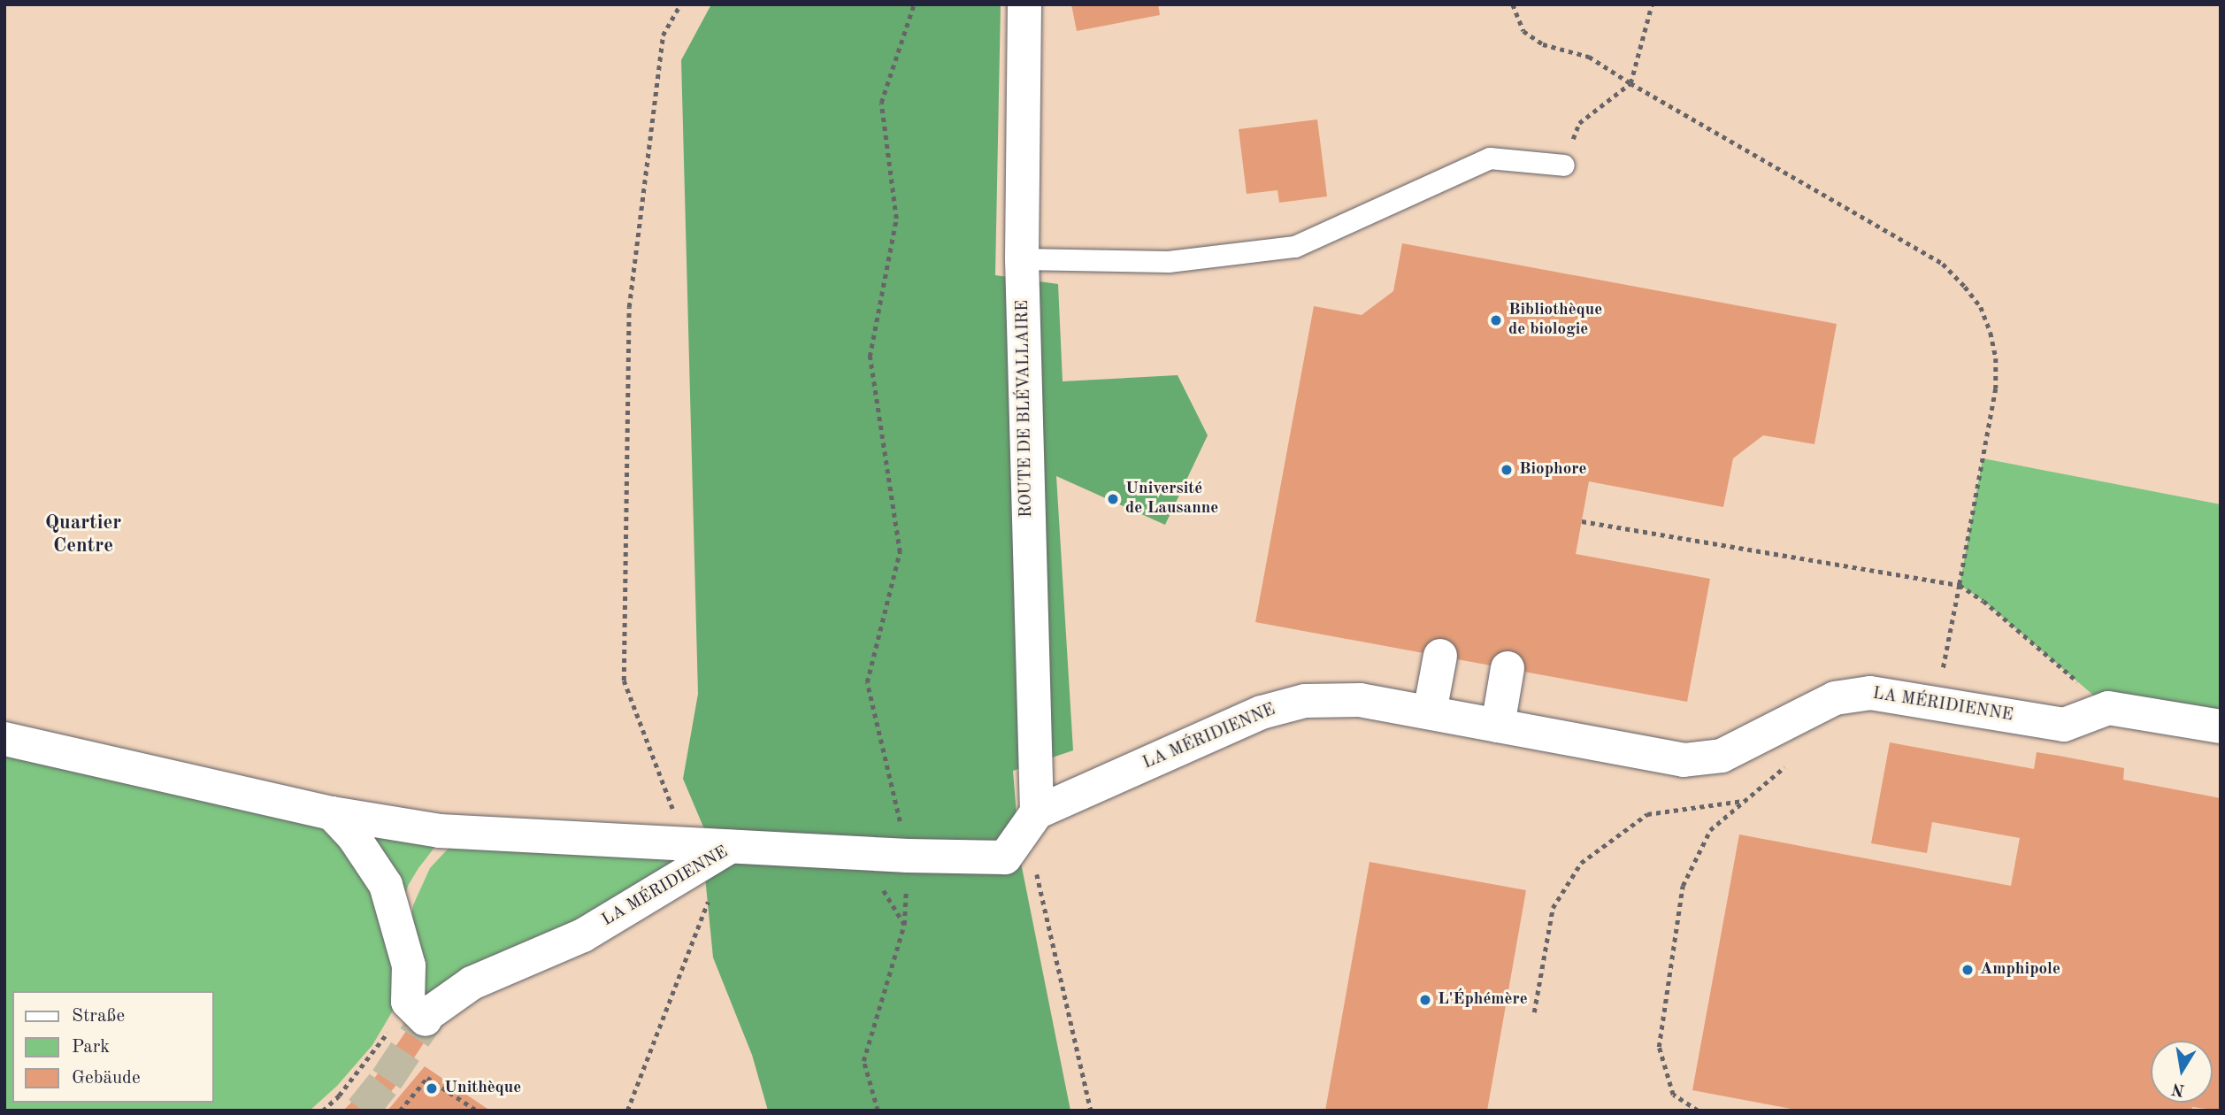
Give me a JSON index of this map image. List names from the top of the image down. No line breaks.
{"streets":{"street":["ROUTE DE BLÉVALLAIRE","LA MÉRIDIENNE"]},"crossings":[["ROUTE DE BLÉVALLAIRE","LA MÉRIDIENNE"]],"districts":["Quartier Centre"],"places":["Bibliothèque de biologie","Biophore","Université de Lausanne","Amphipole","L'Éphémère","Unithèque"],"legend":["Straße","Park","Gebäude"],"north":"bottom"}
